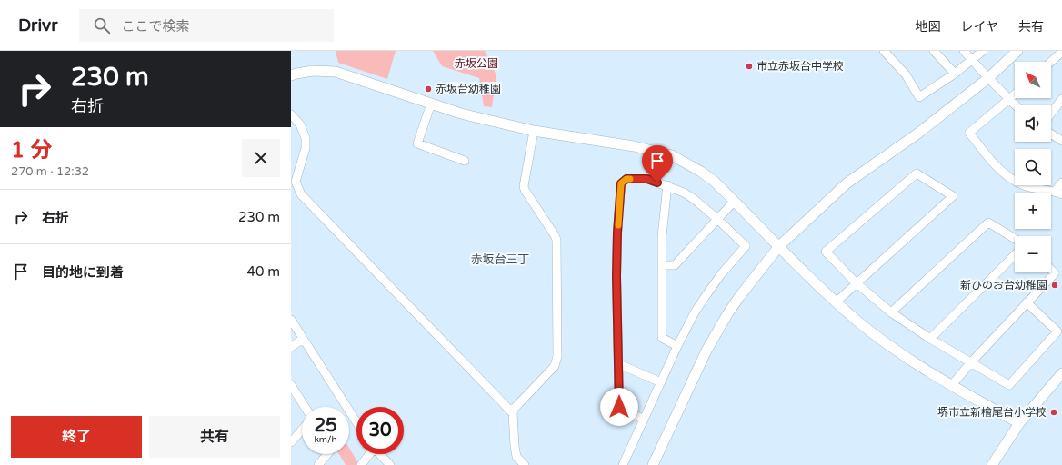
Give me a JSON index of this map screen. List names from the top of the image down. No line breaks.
{"districts":["赤坂台三丁"],"parks":["赤坂公園"],"places":["市立赤坂台中学校","赤坂台幼稚園","新ひのお台幼稚園","堺市立新檜尾台小学校"],"north":"top left","page":{"header":"Drivr","search":"ここで検索","nav":["地図","レイヤ","共有"],"turn":["230 m","右折"],"map_buttons":["+","−"],"heading":["1 分","270 m · 12:32"],"list":[{"name":"右折","value":"230 m"},{"name":"目的地に到着","value":"40 m"}],"speed":"25 km/h","limit":"30","buttons":["終了","共有"]}}
